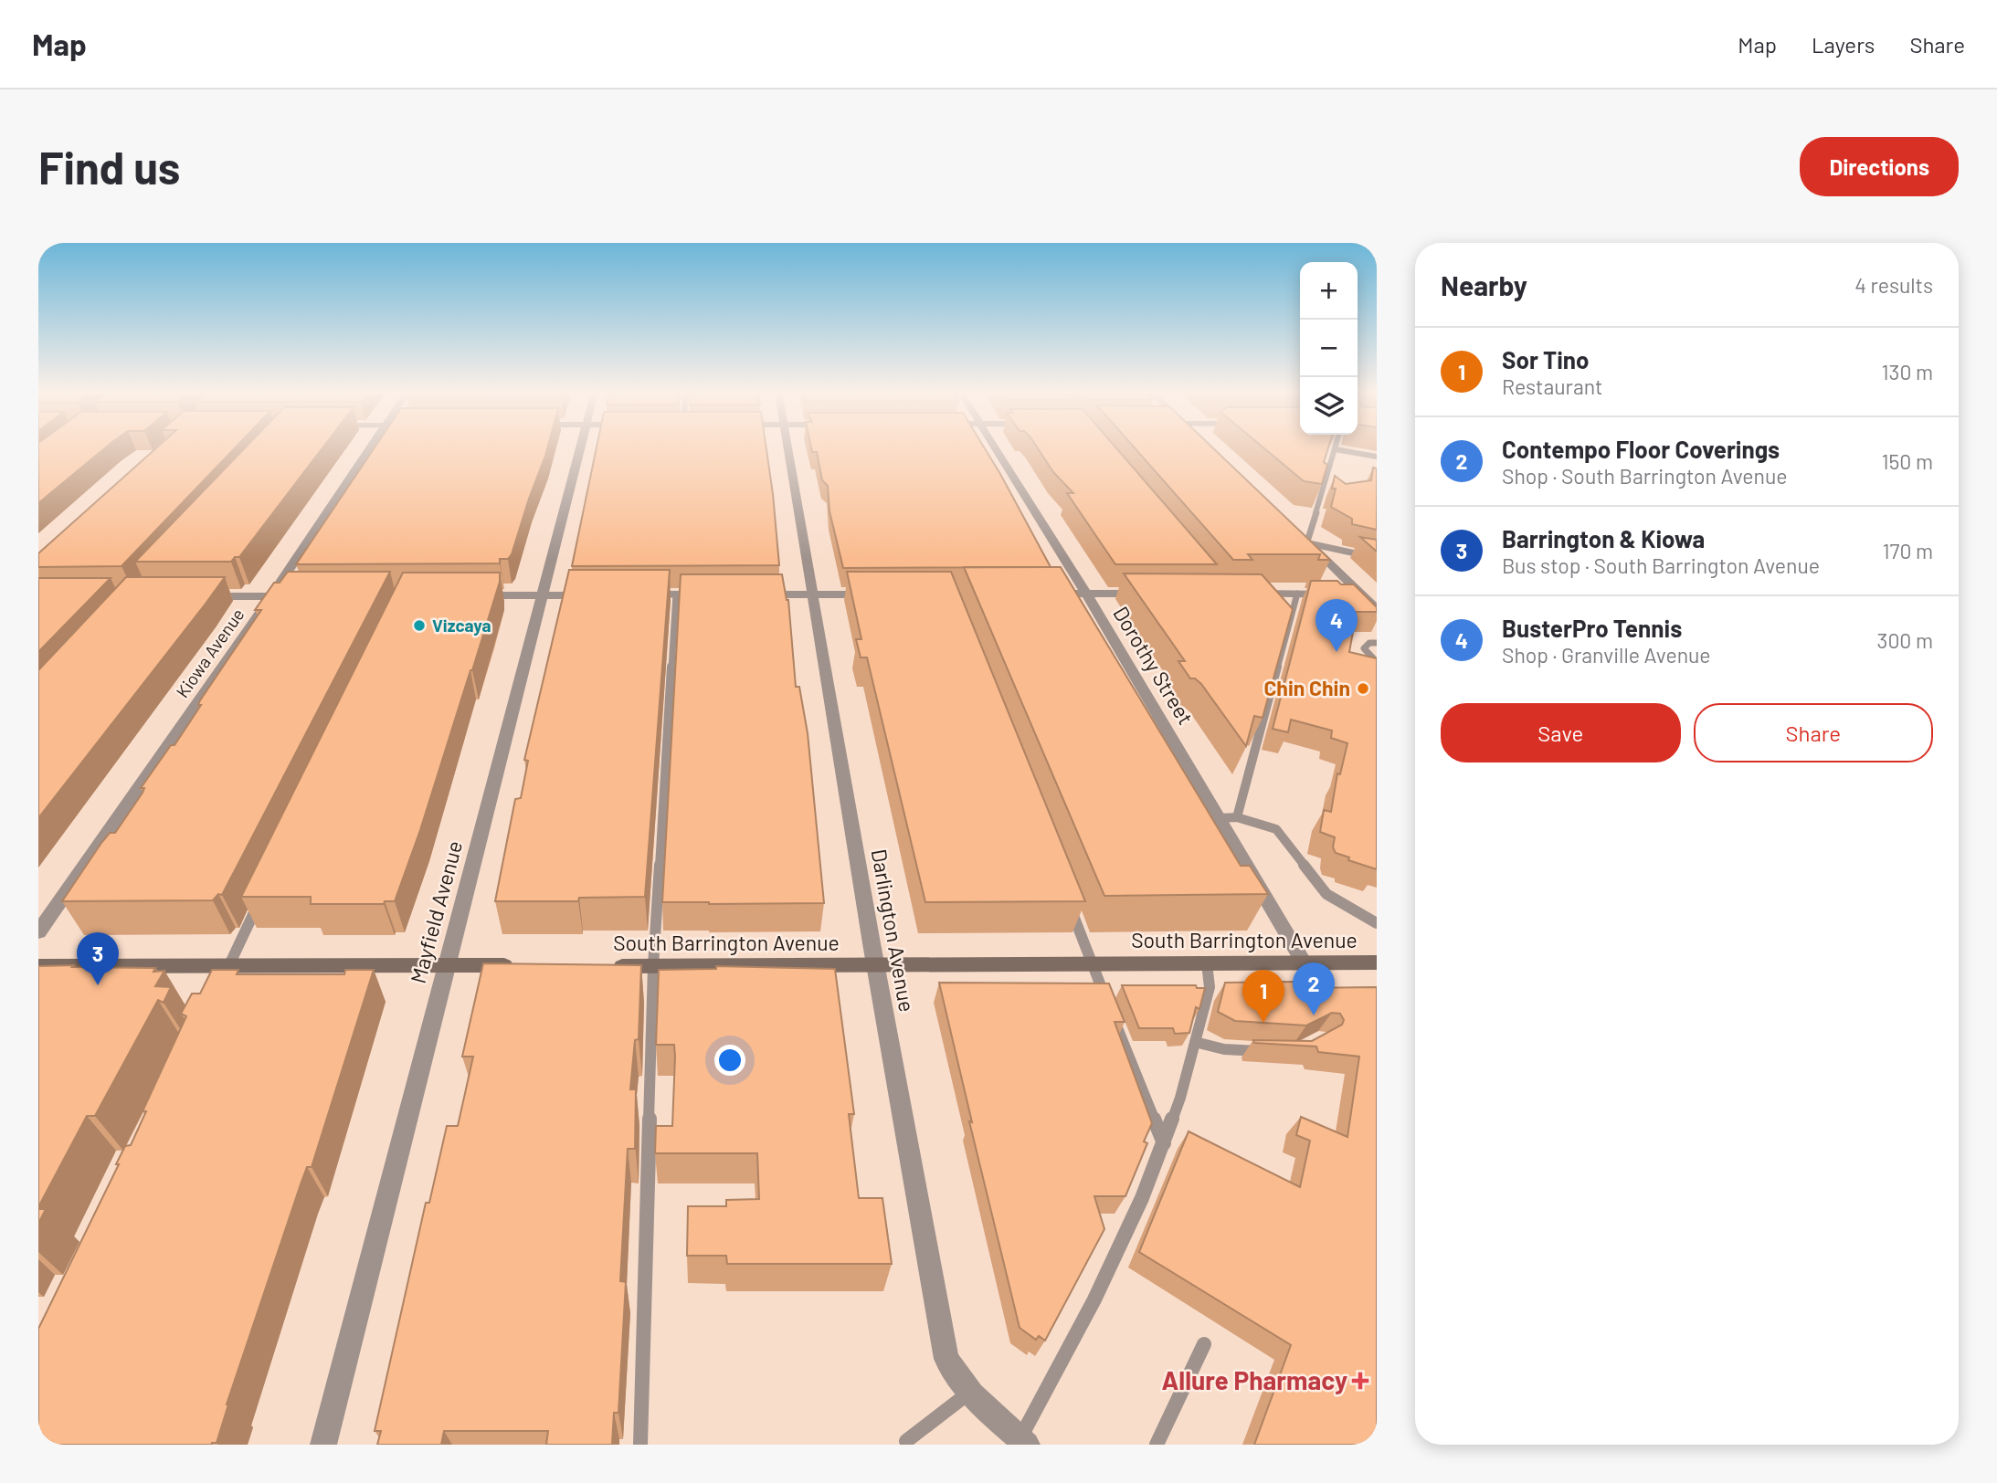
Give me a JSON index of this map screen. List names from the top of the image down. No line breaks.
{"streets":{"street":["Kiowa Avenue","Dorothy Street","Mayfield Avenue","Darlington Avenue","South Barrington Avenue"]},"crossings":[["Dorothy Street","South Barrington Avenue"],["Darlington Avenue","South Barrington Avenue"]],"places":{"other":["Vizcaya","Chin Chin"],"health":["Allure Pharmacy"]},"page":{"header":"Map","nav":["Map","Layers","Share"],"buttons":["Directions",["Save","Share"]],"title":"Find us","heading":["Nearby","4 results"],"map_buttons":["+","−"],"list":[{"mark":"1","name":"Sor Tino","note":"Restaurant","value":"130 m"},{"mark":"2","name":"Contempo Floor Coverings","note":"Shop · South Barrington Avenue","value":"150 m"},{"mark":"3","name":"Barrington & Kiowa","note":"Bus stop · South Barrington Avenue","value":"170 m"},{"mark":"4","name":"BusterPro Tennis","note":"Shop · Granville Avenue","value":"300 m"}],"pins":["4","3","2","1"]}}
